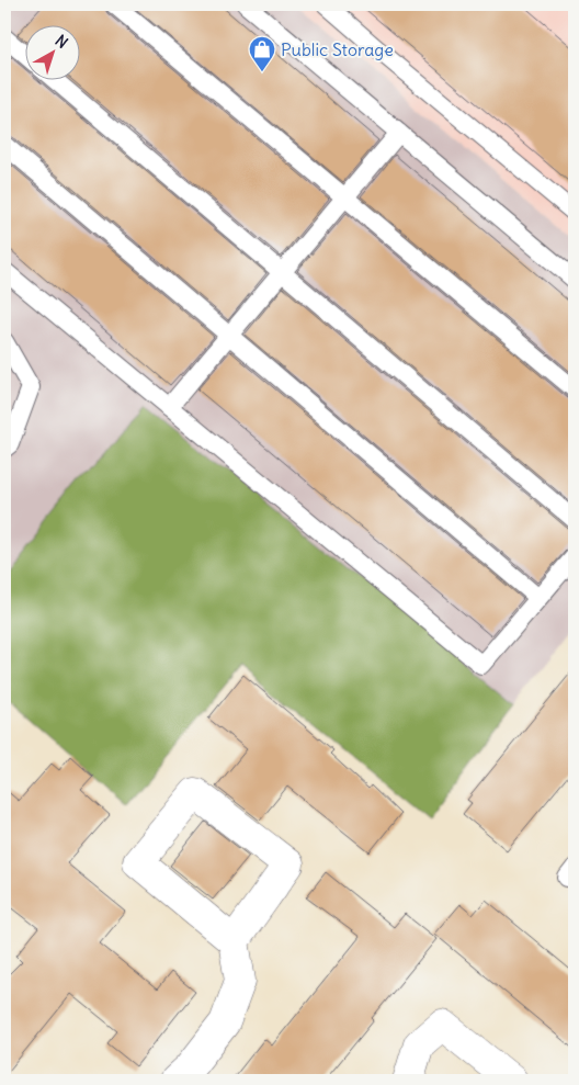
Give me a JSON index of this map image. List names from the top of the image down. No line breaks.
{"places":{"shop":["Public Storage"]},"north":"top right"}
